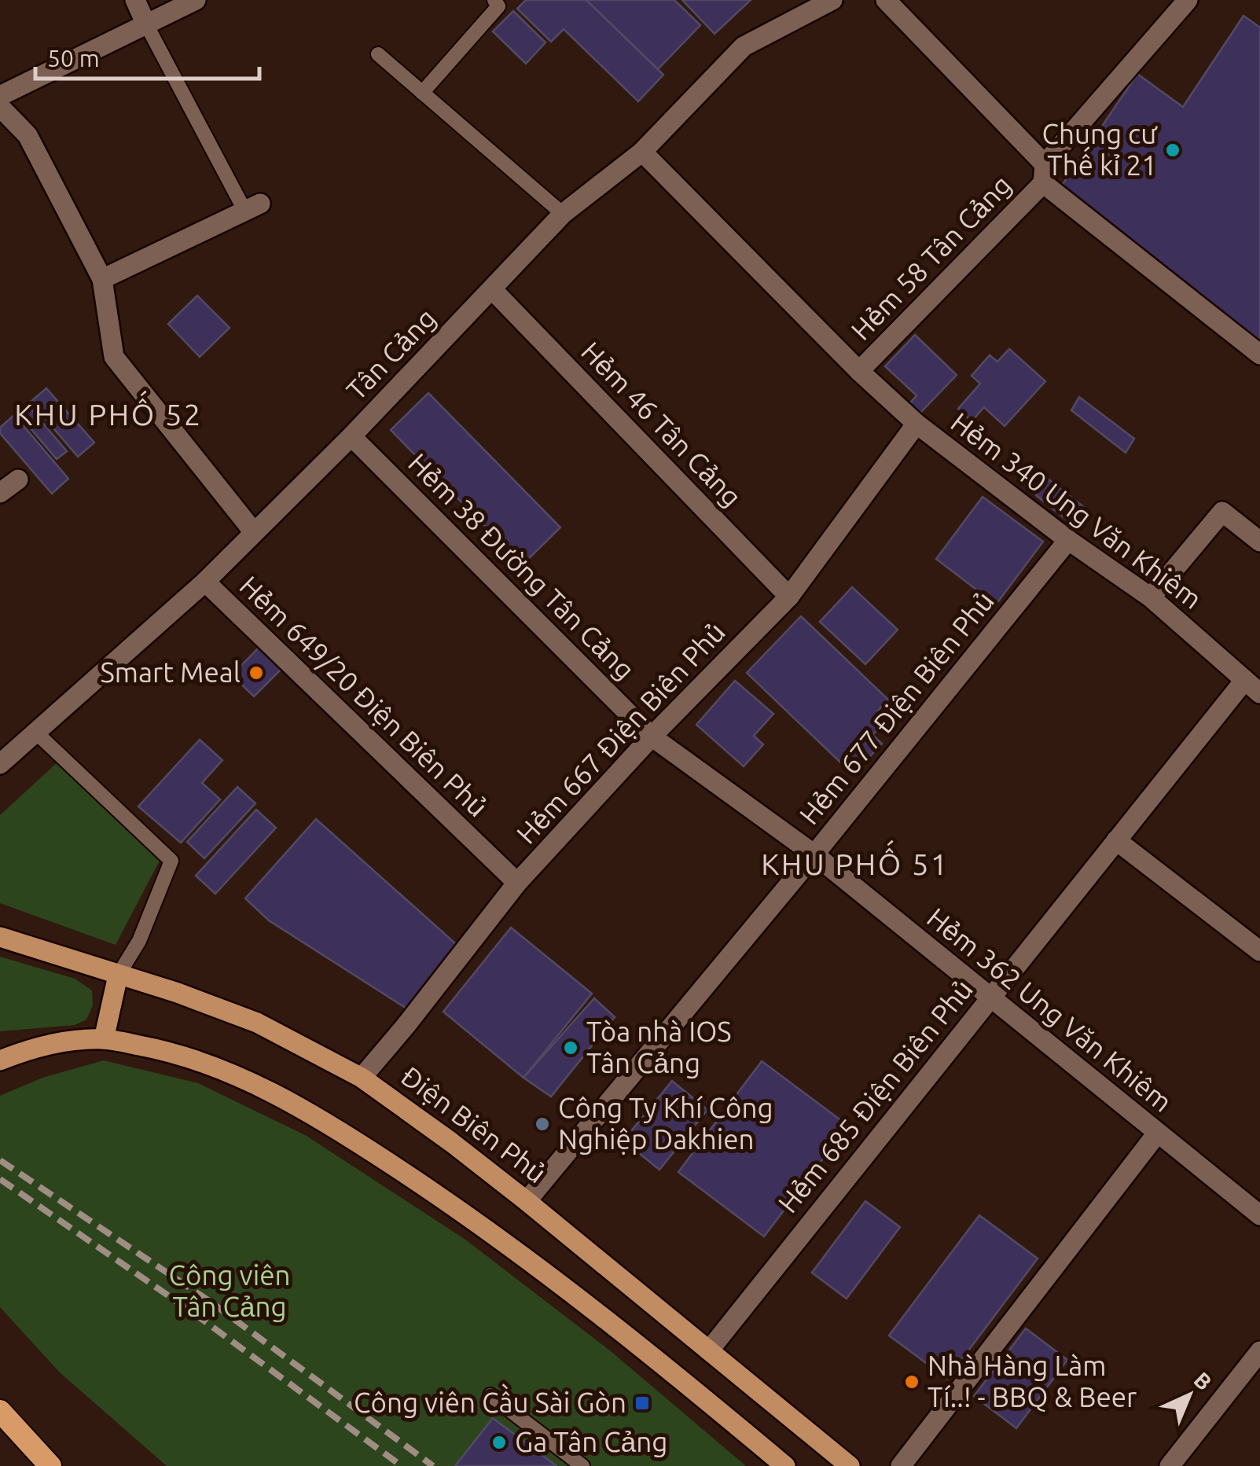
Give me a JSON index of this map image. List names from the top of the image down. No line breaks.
{"streets":{"main road":["Điện Biên Phủ"],"street":["Hẻm 58 Tân Cảng","Tân Cảng","Hẻm 46 Tân Cảng","Hẻm 340 Ung Văn Khiêm","Hẻm 38 Đường Tân Cảng","Hẻm 649/20 Điện Biên Phủ","Hẻm 677 Điện Biên Phủ","Hẻm 667 Điện Biên Phủ","Hẻm 362 Ung Văn Khiêm","Hẻm 685 Điện Biên Phủ"]},"crossings":[["Hẻm 58 Tân Cảng","Hẻm 340 Ung Văn Khiêm"],["Tân Cảng","Hẻm 46 Tân Cảng"],["Tân Cảng","Hẻm 340 Ung Văn Khiêm"],["Tân Cảng","Hẻm 38 Đường Tân Cảng"],["Tân Cảng","Hẻm 649/20 Điện Biên Phủ"],["Hẻm 46 Tân Cảng","Hẻm 667 Điện Biên Phủ"],["Hẻm 340 Ung Văn Khiêm","Hẻm 677 Điện Biên Phủ"],["Hẻm 340 Ung Văn Khiêm","Hẻm 667 Điện Biên Phủ"],["Hẻm 340 Ung Văn Khiêm","Hẻm 685 Điện Biên Phủ"],["Hẻm 38 Đường Tân Cảng","Hẻm 667 Điện Biên Phủ"],["Hẻm 38 Đường Tân Cảng","Hẻm 362 Ung Văn Khiêm"],["Hẻm 649/20 Điện Biên Phủ","Hẻm 667 Điện Biên Phủ"],["Hẻm 677 Điện Biên Phủ","Hẻm 362 Ung Văn Khiêm"],["Hẻm 677 Điện Biên Phủ","Điện Biên Phủ"],["Hẻm 667 Điện Biên Phủ","Hẻm 362 Ung Văn Khiêm"],["Hẻm 667 Điện Biên Phủ","Điện Biên Phủ"],["Hẻm 362 Ung Văn Khiêm","Hẻm 685 Điện Biên Phủ"],["Hẻm 685 Điện Biên Phủ","Điện Biên Phủ"]],"districts":["KHU PHỐ 52","KHU PHỐ 51"],"parks":["Công viên Tân Cảng"],"places":{"other":["Chung cư Thế kỉ 21","Smart Meal","Tòa nhà IOS Tân Cảng","Công Ty Khí Công Nghiệp Dakhien","Nhà Hàng Làm Tí..! - BBQ & Beer","Ga Tân Cảng"],"transit":["Công viên Cầu Sài Gòn"]},"scale_bar":"50 m","north":"top right"}
